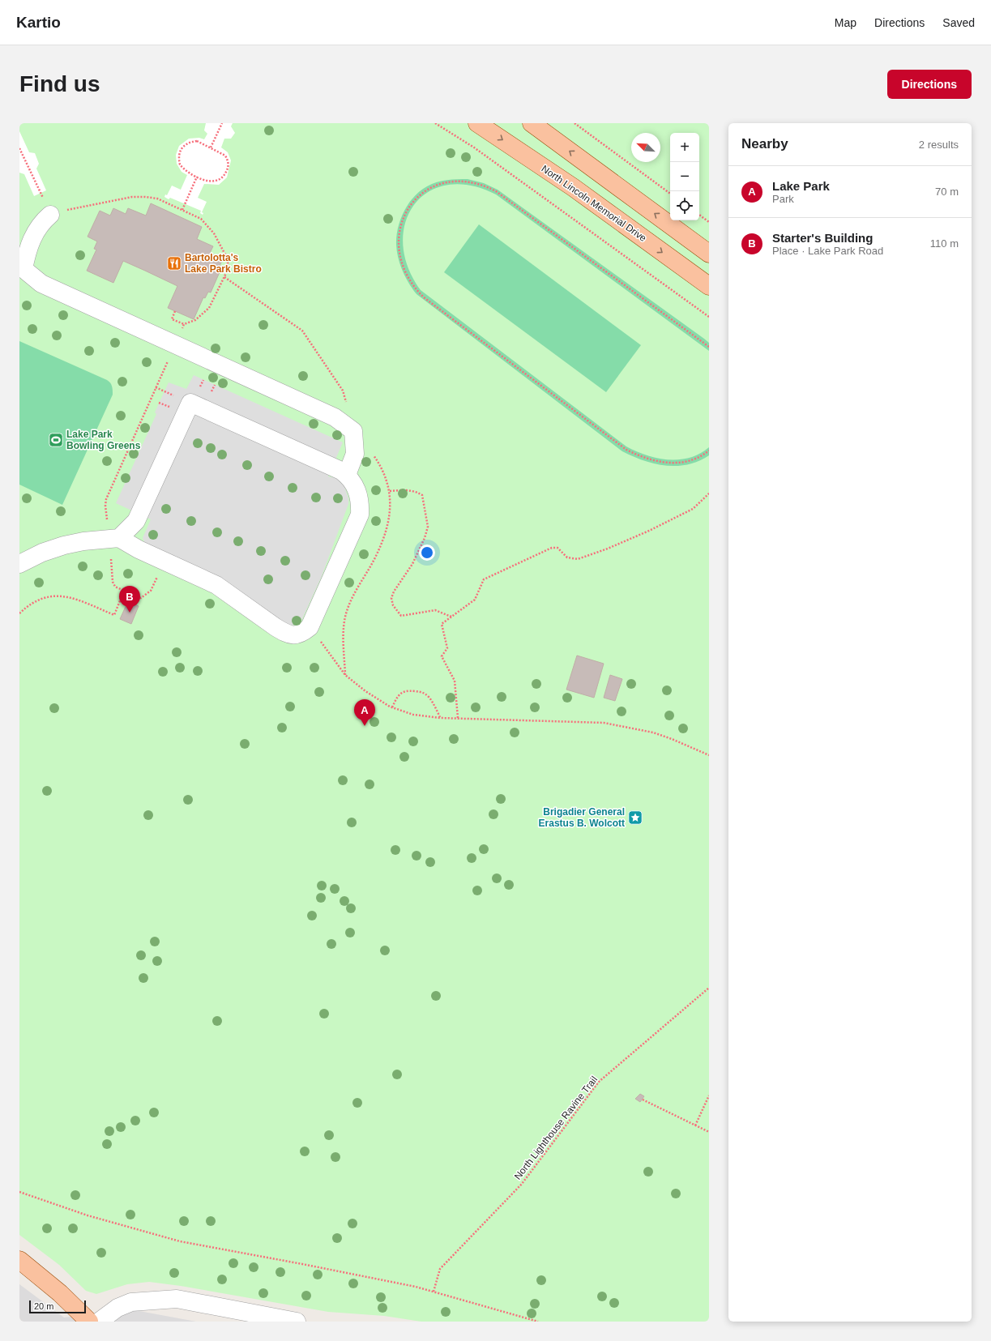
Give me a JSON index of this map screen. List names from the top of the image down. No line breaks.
{"streets":{"main road":["North Lincoln Memorial Drive"],"path":["North Lighthouse Ravine Trail"]},"places":{"restaurant":["Bartolotta's Lake Park Bistro"],"sports":["Lake Park Bowling Greens"],"place":["Brigadier General Erastus B. Wolcott"]},"scale_bar":"20 m","north":"top left","page":{"header":"Kartio","nav":["Map","Directions","Saved"],"buttons":"Directions","title":"Find us","heading":["Nearby","2 results"],"map_buttons":["+","−"],"list":[{"mark":"A","name":"Lake Park","note":"Park","value":"70 m"},{"mark":"B","name":"Starter's Building","note":"Place · Lake Park Road","value":"110 m"}],"pins":["B","A"],"scale":"20 m"}}
